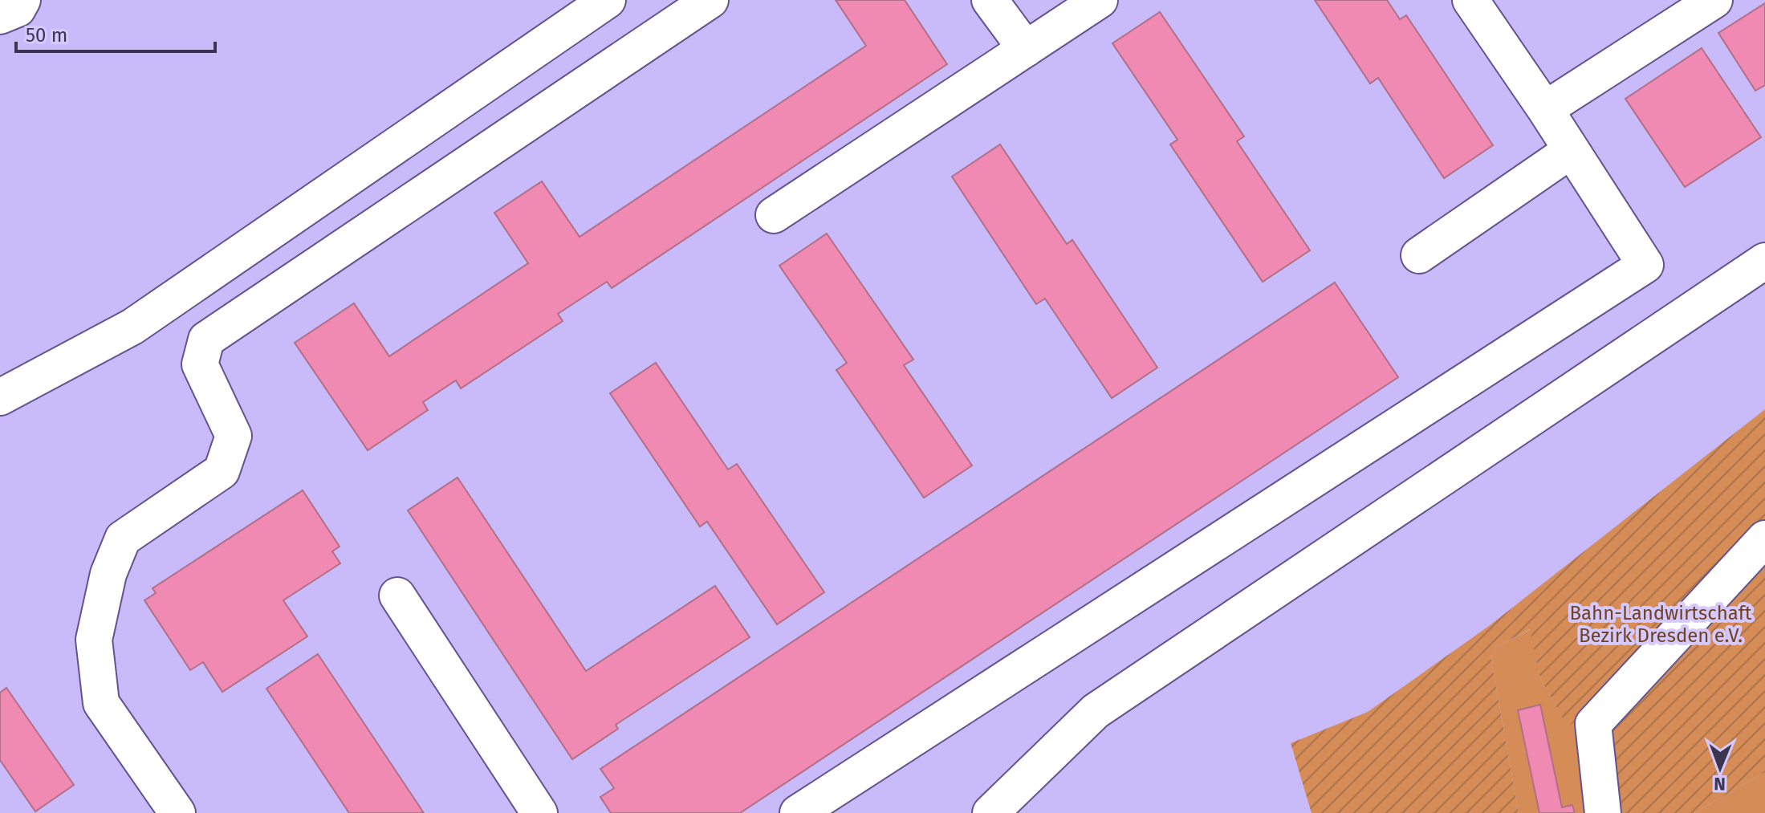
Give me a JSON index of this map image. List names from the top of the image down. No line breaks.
{"parks":["Bahn-Landwirtschaft Bezirk Dresden e.V."],"scale_bar":"50 m","north":"bottom"}
